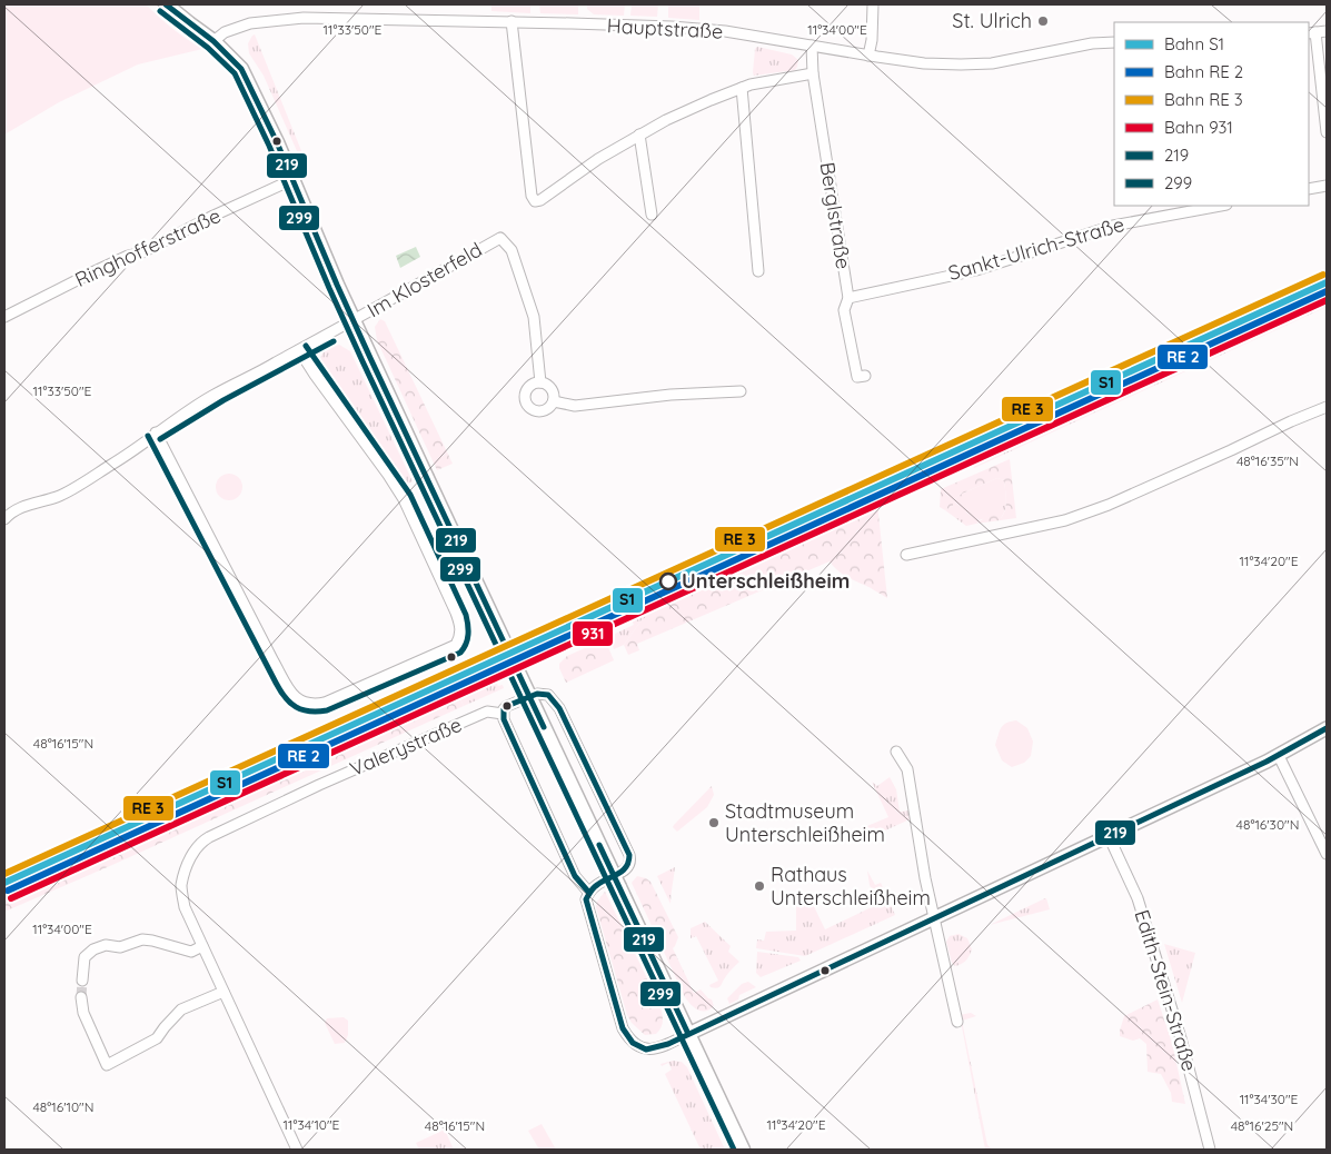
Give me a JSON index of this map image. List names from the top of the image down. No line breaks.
{"streets":{"street":["Hauptstraße","Berglstraße","Ringhofferstraße","Sankt-Ulrich-Straße","Im Klosterfeld","Valerystraße","Edith-Stein-Straße"]},"crossings":[["Hauptstraße","Berglstraße"],["Berglstraße","Sankt-Ulrich-Straße"]],"places":["St. Ulrich","Unterschleißheim","Stadtmuseum Unterschleißheim","Rathaus Unterschleißheim"],"lines":["transit line 219","transit line 299","rail line S1","rail line 931"],"legend":["Bahn S1","Bahn RE 2","Bahn RE 3","Bahn 931","219","299"],"coordinates":["11°33'50\"E","11°34'00\"E","48°16'35\"N","11°34'20\"E","48°16'15\"N","48°16'30\"N","11°34'30\"E","48°16'10\"N","11°34'10\"E","48°16'25\"N"]}
